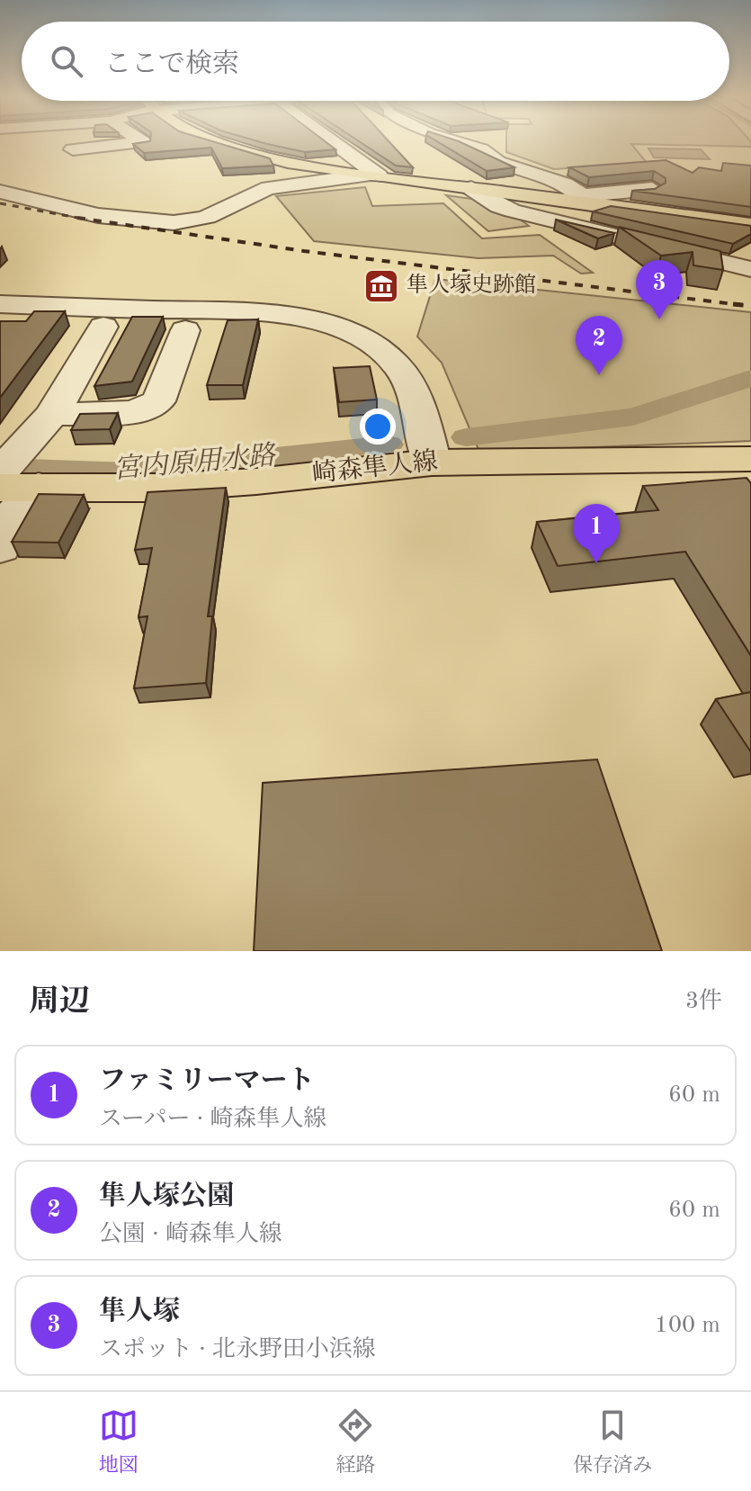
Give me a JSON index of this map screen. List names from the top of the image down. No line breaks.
{"streets":{"main road":["崎森隼人線"]},"water":["宮内原用水路"],"places":{"museum":["隼人塚史跡館"]},"page":{"search":"ここで検索","pins":["3","2","1"],"heading":["周辺","3件"],"list":[{"mark":"1","name":"ファミリーマート","note":"スーパー · 崎森隼人線","value":"60 m"},{"mark":"2","name":"隼人塚公園","note":"公園 · 崎森隼人線","value":"60 m"},{"mark":"3","name":"隼人塚","note":"スポット · 北永野田小浜線","value":"100 m"}],"nav":["地図","経路","保存済み"]}}
